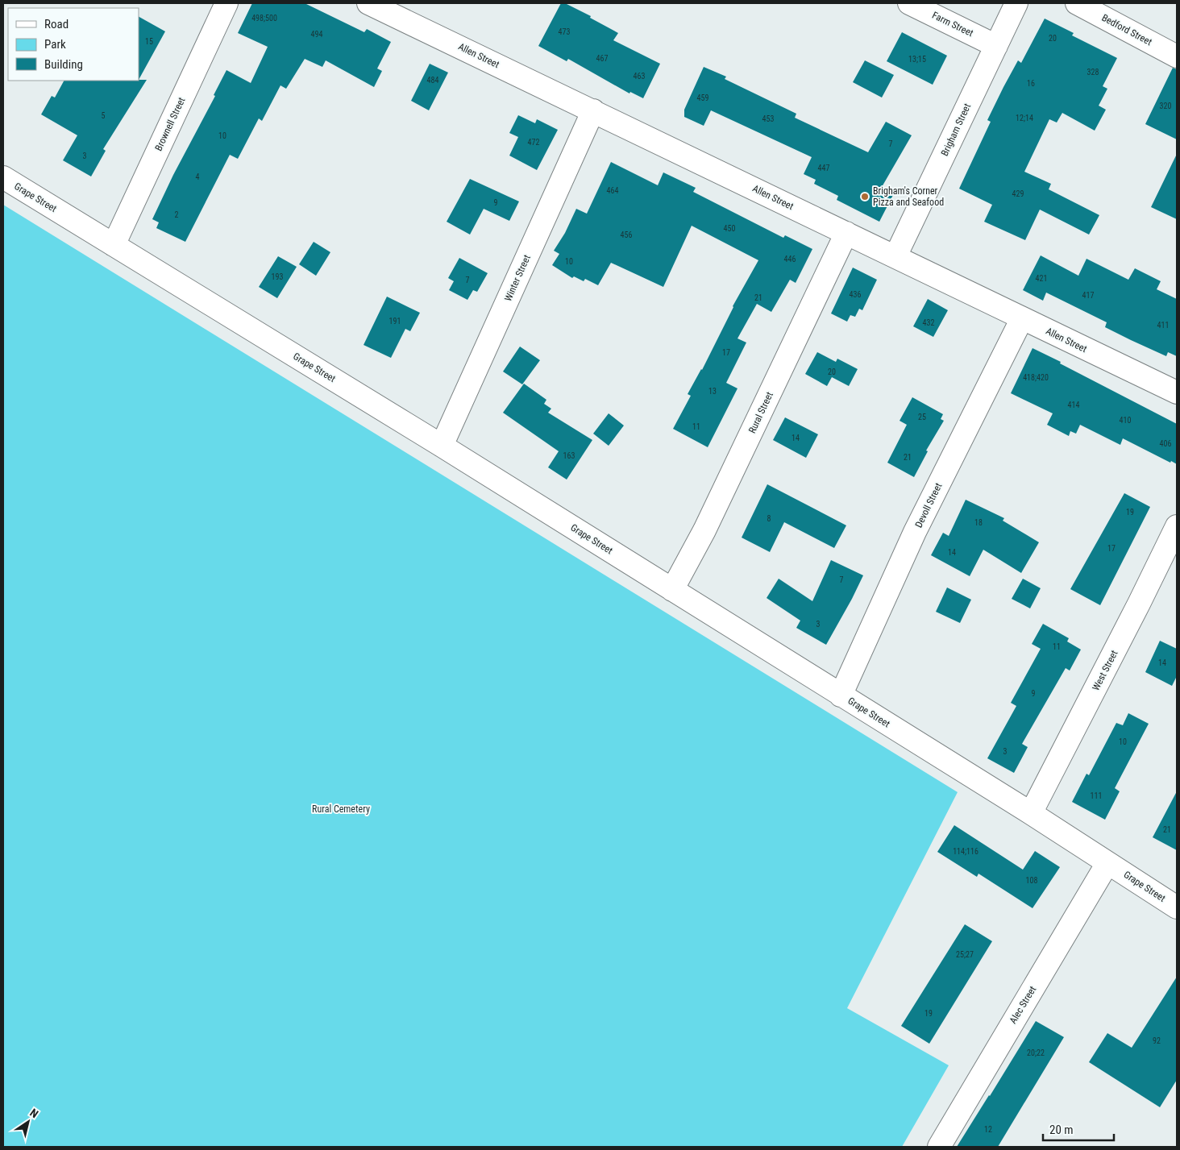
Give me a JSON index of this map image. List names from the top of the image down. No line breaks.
{"streets":{"street":["Farm Street","Bedford Street","Allen Street","Brownell Street","Brigham Street","Grape Street","Winter Street","Rural Street","Devoll Street","West Street","Alec Street"]},"crossings":[["Farm Street","Brigham Street"],["Allen Street","Brigham Street"],["Allen Street","Winter Street"],["Allen Street","Rural Street"],["Allen Street","Devoll Street"],["Brownell Street","Grape Street"],["Grape Street","Winter Street"],["Grape Street","Rural Street"],["Grape Street","Devoll Street"],["Grape Street","West Street"],["Grape Street","Alec Street"]],"parks":["Rural Cemetery"],"places":["Brigham's Corner Pizza and Seafood"],"house_numbers":["498;500","473","494","20","15","467","13;15","328","463","484","16","459","320","5","12;14","453","10","472","7","3","447","4","464","429","9","2","450","456","446","10","193","421","7","436","417","21","191","432","411","17","20","418;420","13","414","25","410","11","14","406","163","21","19","8","18","17","14","7","3","11","14","9","10","3","111","21","114;116","108","25;27","19","92","20;22","12"],"legend":["Road","Park","Building"],"scale_bar":"20 m","north":"top right"}
